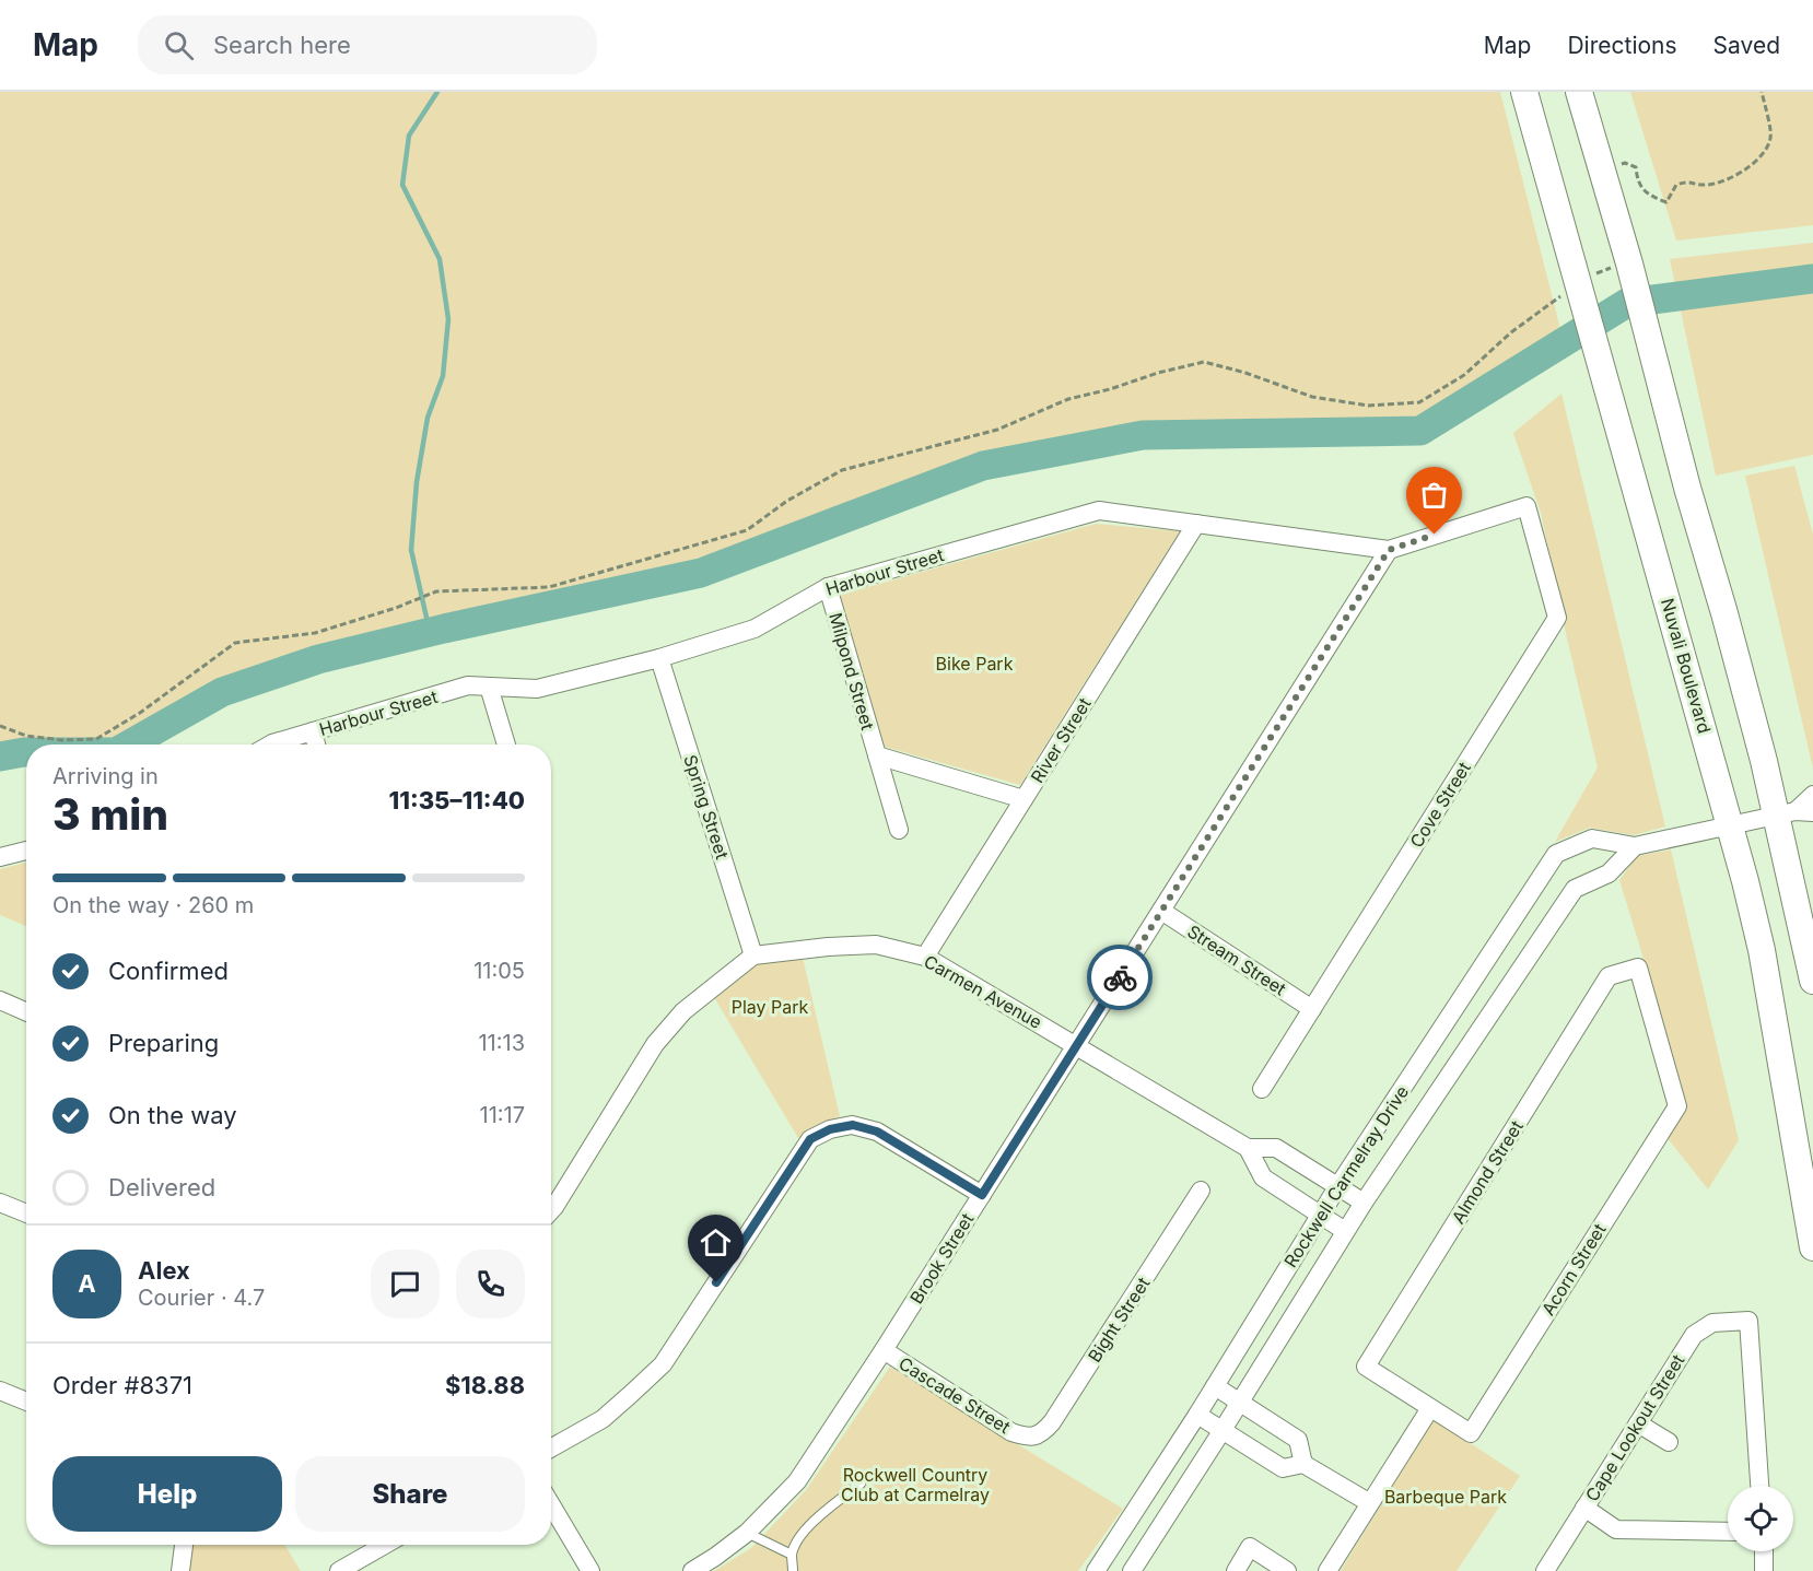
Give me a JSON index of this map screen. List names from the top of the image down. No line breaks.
{"streets":{"street":["Harbour Street","Nuvali Boulevard","Milpond Street","River Street","Cove Street","Spring Street","Stream Street","Carmen Avenue","Almond Street","Rockwell Carmelray Drive","Brook Street","Acorn Street","Bight Street","Cascade Street","Cape Lookout Street"]},"crossings":[["Harbour Street","Milpond Street"],["Harbour Street","River Street"],["Harbour Street","Cove Street"],["Harbour Street","Spring Street"],["Harbour Street","Brook Street"],["Nuvali Boulevard","Rockwell Carmelray Drive"],["River Street","Carmen Avenue"],["Cove Street","Stream Street"],["Spring Street","Carmen Avenue"],["Stream Street","Brook Street"],["Carmen Avenue","Rockwell Carmelray Drive"],["Carmen Avenue","Brook Street"],["Almond Street","Acorn Street"],["Brook Street","Cascade Street"],["Bight Street","Cascade Street"]],"parks":["Bike Park","Play Park","Rockwell Country Club at Carmelray","Barbeque Park"],"page":{"header":"Map","search":"Search here","nav":["Map","Directions","Saved"],"heading":["3 min","Arriving in","11:35–11:40"],"panel":["Alex","Courier · 4.7","Order #8371","$18.88"],"bar":"On the way · 260 m","list":[["Confirmed","11:05"],["Preparing","11:13"],["On the way","11:17"],"Delivered"],"round":"A","buttons":["Help","Share"]}}
